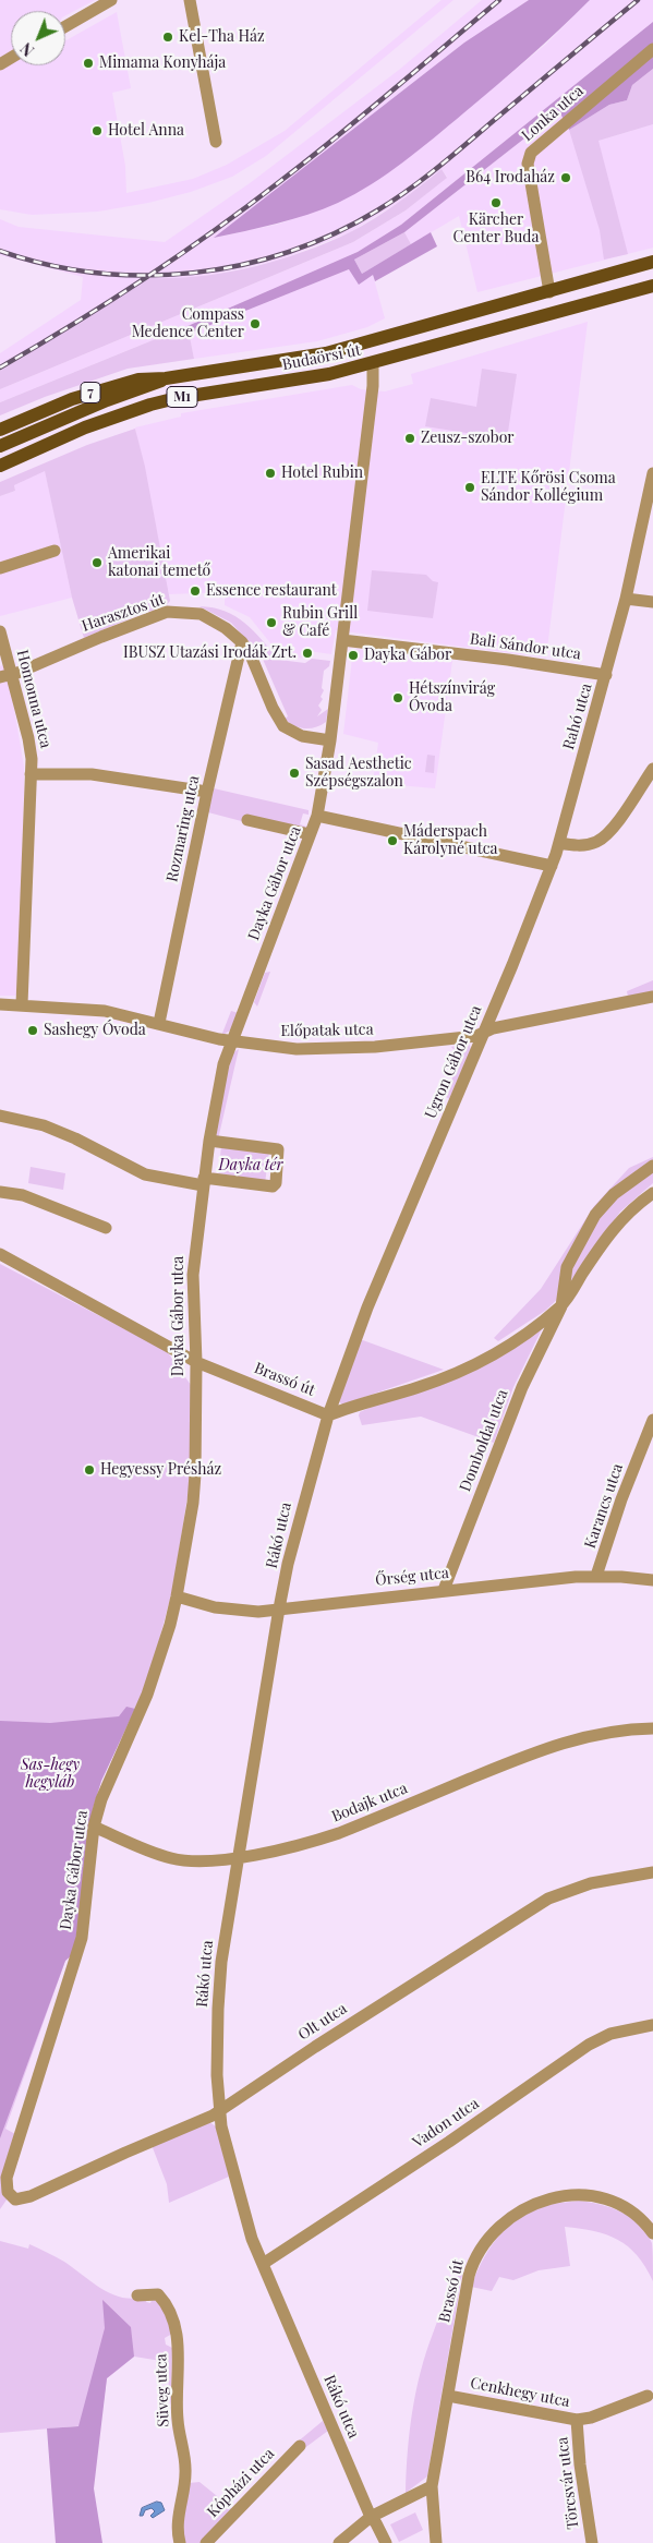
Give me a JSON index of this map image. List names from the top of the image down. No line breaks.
{"streets":{"main road":["Budaörsi út","7","M1"],"street":["Lonka utca","Harasztos út","Bali Sándor utca","Homonna utca","Rahó utca","Rozmaring utca","Dayka Gábor utca","Előpatak utca","Ugron Gábor utca","Brassó út","Domboldal utca","Karancs utca","Rákó utca","Őrség utca","Bodajk utca","Olt utca","Vadon utca","Süveg utca","Cenkhegy utca","Kópházi utca","Törcsvár utca"]},"crossings":[["Lonka utca","Budaörsi út"],["Budaörsi út","Dayka Gábor utca"],["Harasztos út","Homonna utca"],["Harasztos út","Rozmaring utca"],["Harasztos út","Dayka Gábor utca"],["Bali Sándor utca","Rahó utca"],["Bali Sándor utca","Dayka Gábor utca"],["Homonna utca","Előpatak utca"],["Rahó utca","Ugron Gábor utca"],["Rozmaring utca","Előpatak utca"],["Dayka Gábor utca","Előpatak utca"],["Dayka Gábor utca","Brassó út"],["Dayka Gábor utca","Őrség utca"],["Dayka Gábor utca","Bodajk utca"],["Dayka Gábor utca","Olt utca"],["Előpatak utca","Ugron Gábor utca"],["Ugron Gábor utca","Brassó út"],["Ugron Gábor utca","Rákó utca"],["Brassó út","Rákó utca"],["Brassó út","Cenkhegy utca"],["Domboldal utca","Őrség utca"],["Karancs utca","Őrség utca"],["Rákó utca","Őrség utca"],["Rákó utca","Bodajk utca"],["Rákó utca","Olt utca"],["Rákó utca","Vadon utca"],["Cenkhegy utca","Törcsvár utca"]],"parks":["Dayka tér","Sas-hegy hegyláb"],"places":["Kel-Tha Ház","Mimama Konyhája","Hotel Anna","B64 Irodaház","Kärcher Center Buda","Compass Medence Center","Zeusz-szobor","Hotel Rubin","ELTE Kőrösi Csoma Sándor Kollégium","Amerikai katonai temető","Essence restaurant","Rubin Grill & Café","IBUSZ Utazási Irodák Zrt.","Dayka Gábor","Hétszínvirág Óvoda","Sasad Aesthetic Szépségszalon","Máderspach Károlyné utca","Sashegy Óvoda","Hegyessy Présház"],"north":"bottom left"}
